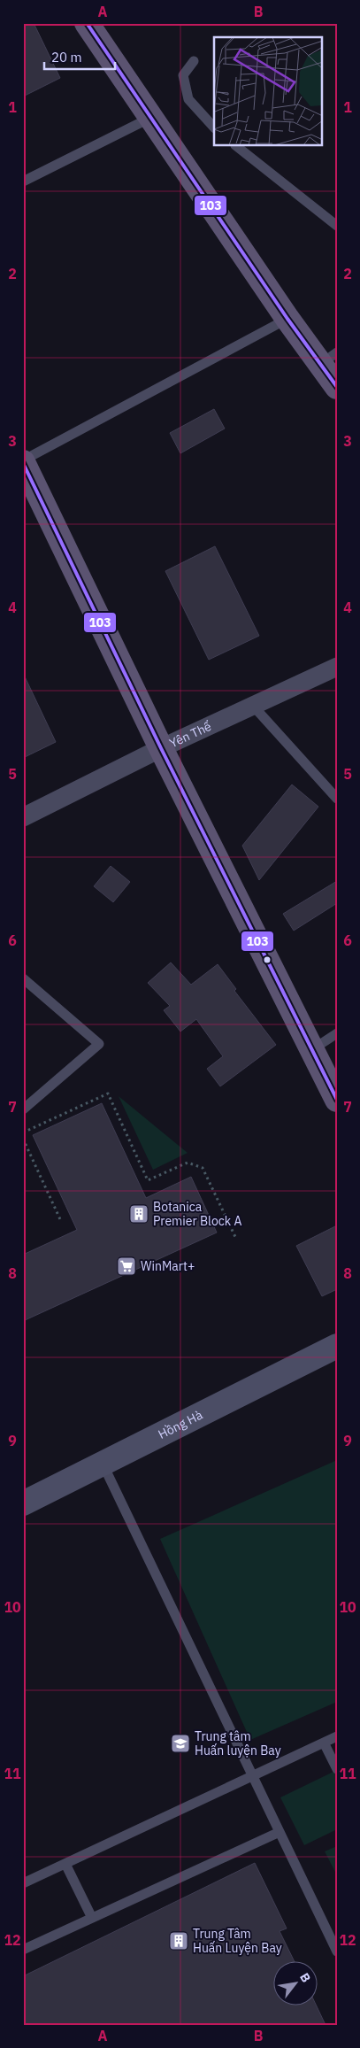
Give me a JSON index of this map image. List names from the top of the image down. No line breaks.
{"streets":{"street":["Yên Thế","Hồng Hà"]},"places":{"building":["Botanica Premier Block A","Trung Tâm Huấn Luyện Bay"],"supermarket":["WinMart+"],"school or university":["Trung tâm Huấn luyện Bay"]},"lines":["transit line 103"],"scale_bar":"20 m","north":"top right","grid":{"columns":["A","B"],"rows":["1","2","3","4","5","6","7","8","9","10","11","12"]}}
